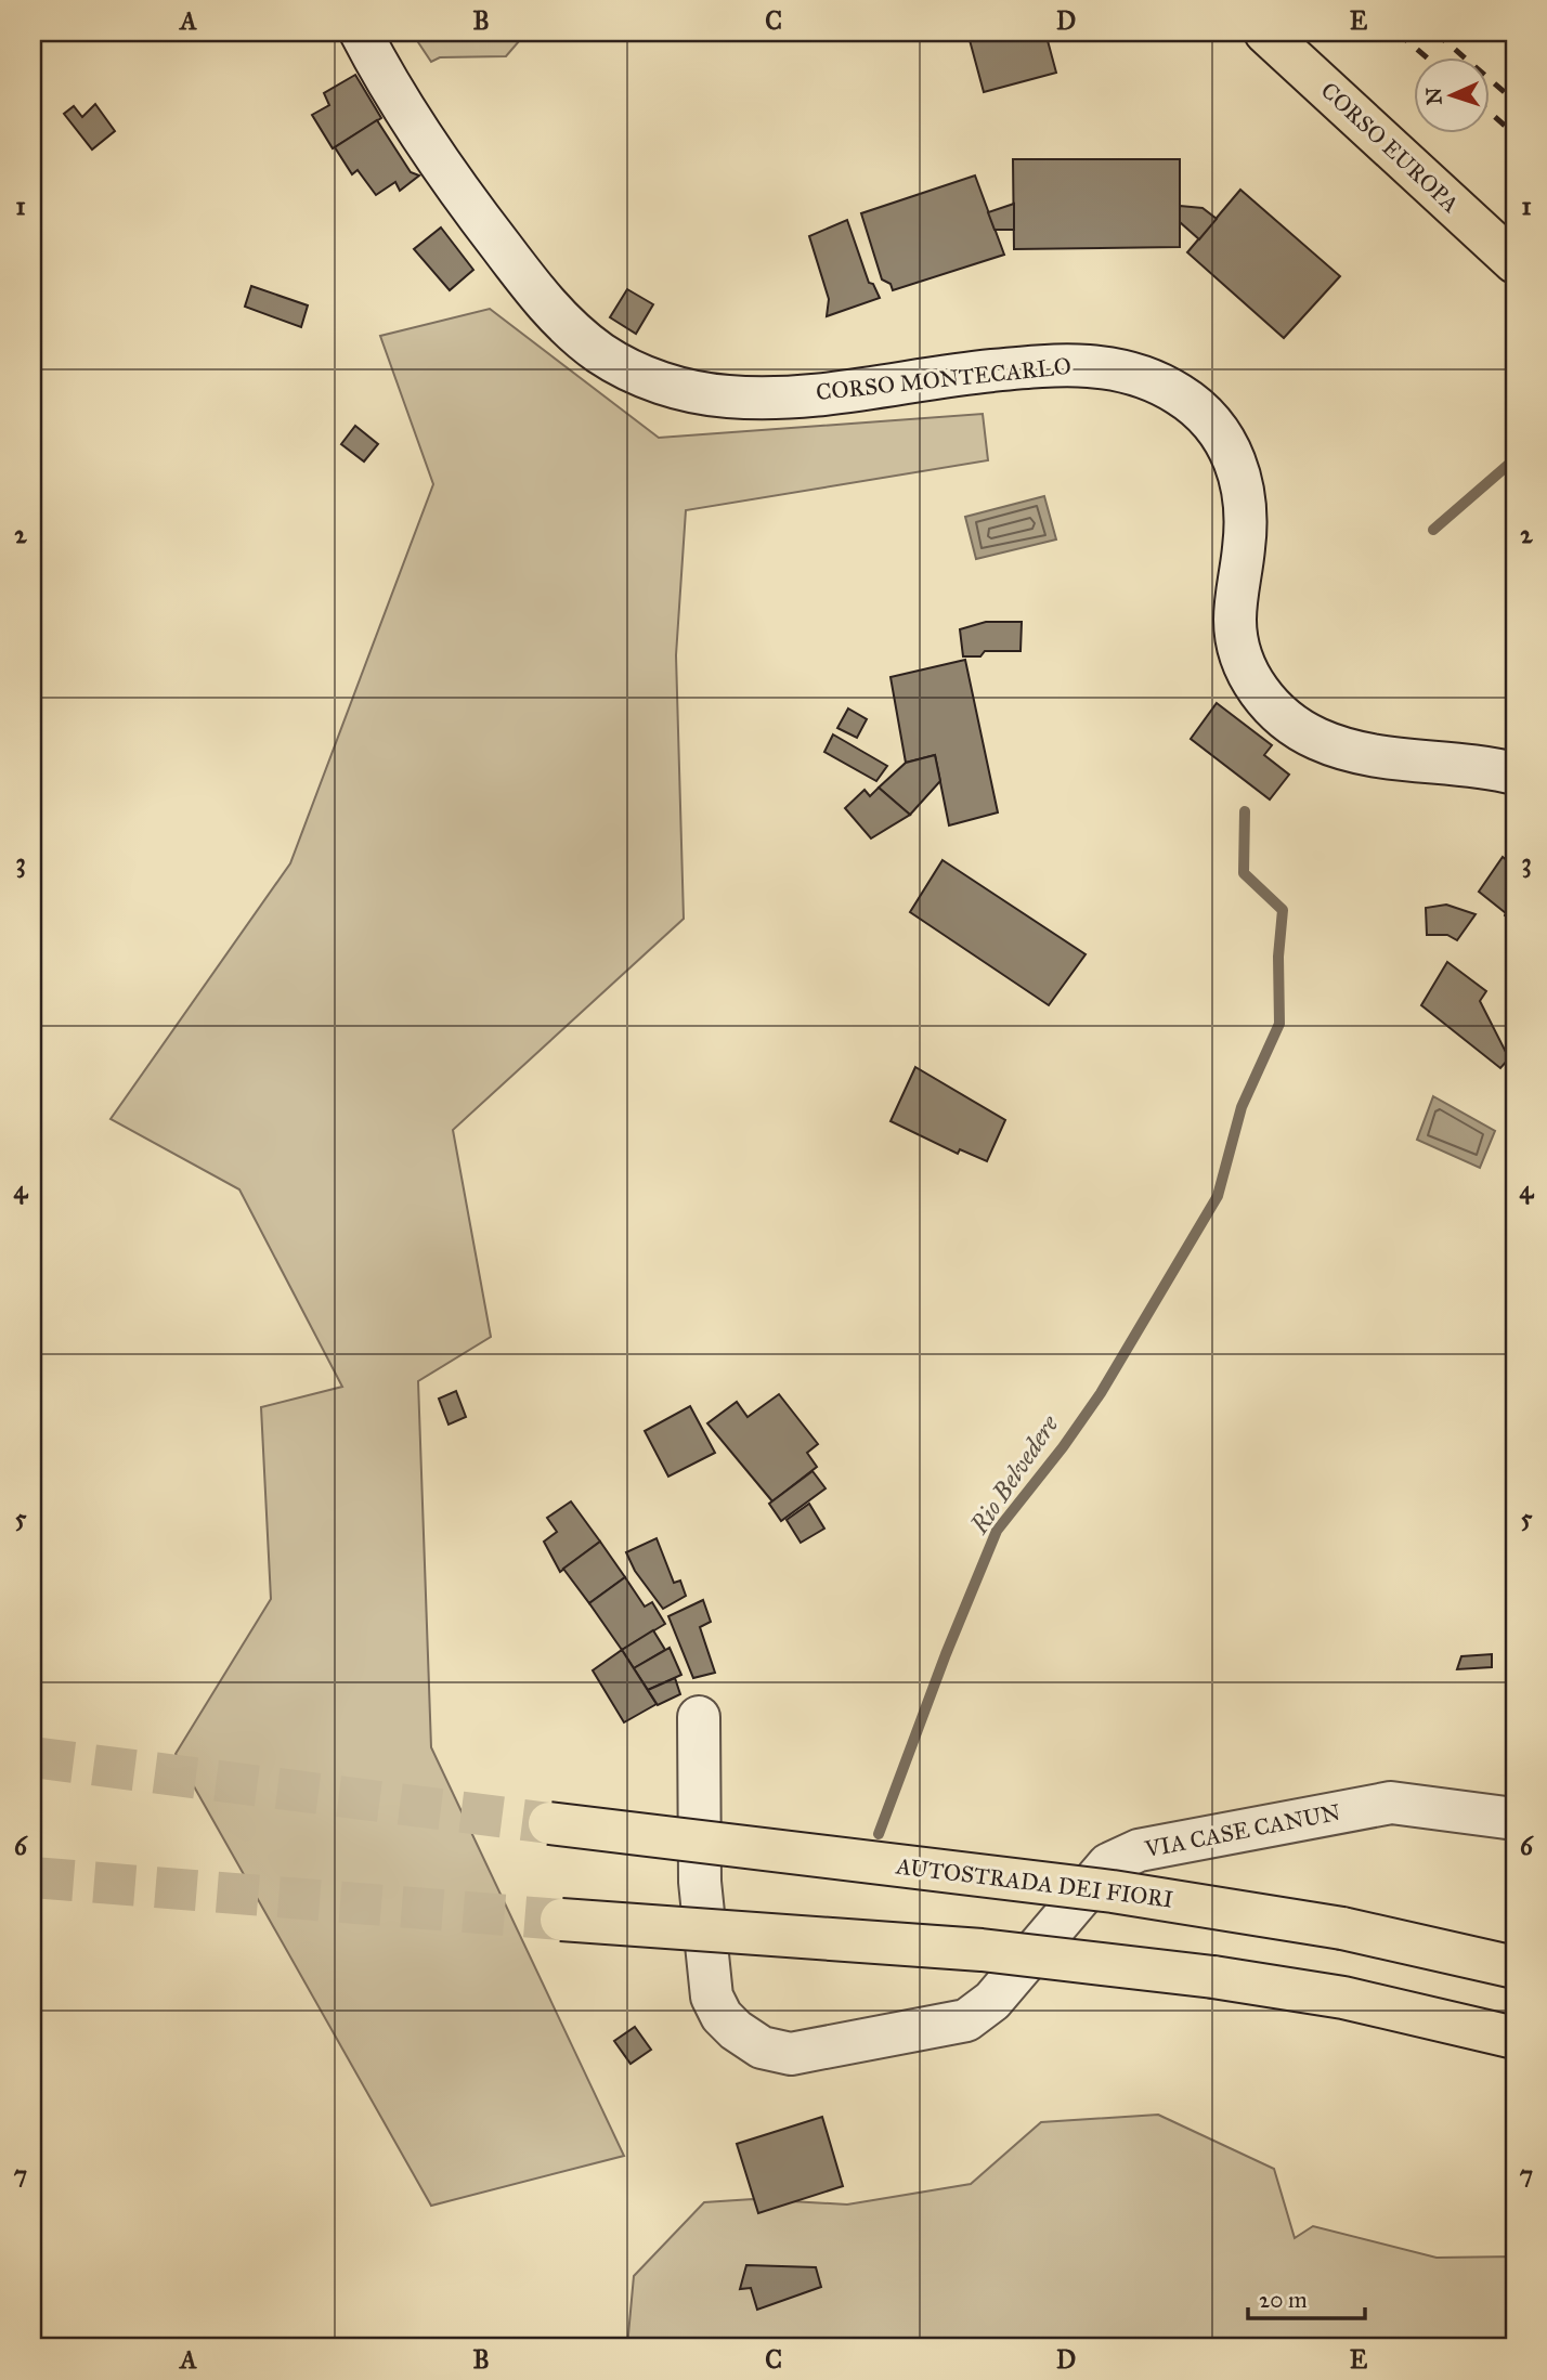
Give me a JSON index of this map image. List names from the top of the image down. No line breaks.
{"streets":{"main road":["CORSO EUROPA","CORSO MONTECARLO","VIA CASE CANUN","AUTOSTRADA DEI FIORI"]},"water":["Rio Belvedere"],"scale_bar":"20 m","north":"left","grid":{"columns":["A","B","C","D","E"],"rows":["1","2","3","4","5","6","7"]}}
